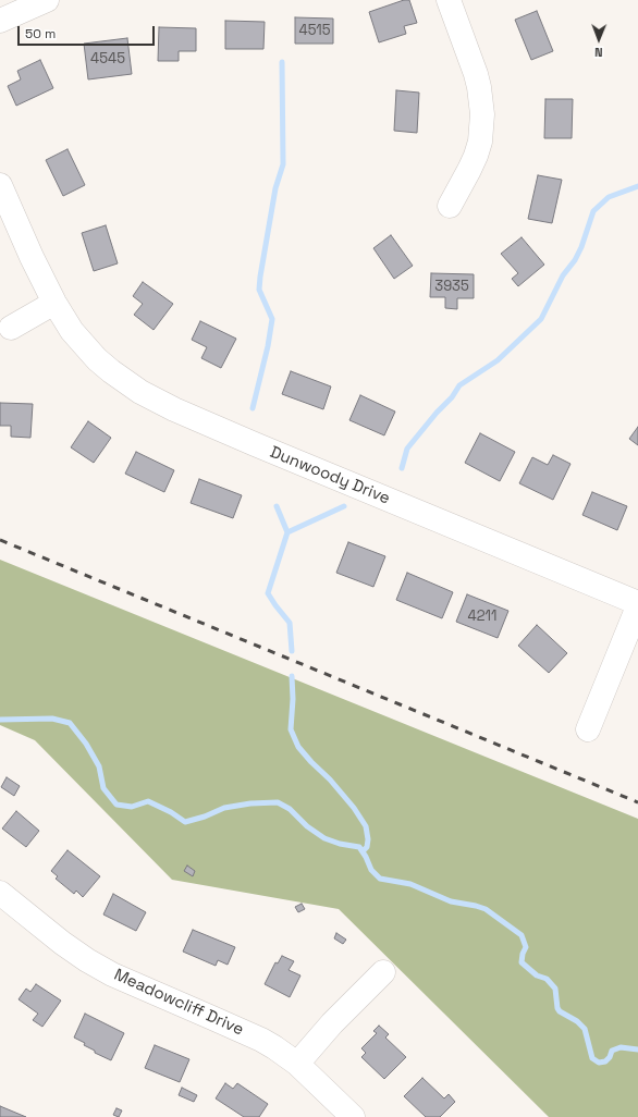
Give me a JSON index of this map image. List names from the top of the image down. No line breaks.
{"streets":{"street":["Dunwoody Drive","Meadowcliff Drive"]},"house_numbers":["4515","4545","3935","4211"],"scale_bar":"50 m","north":"bottom"}
